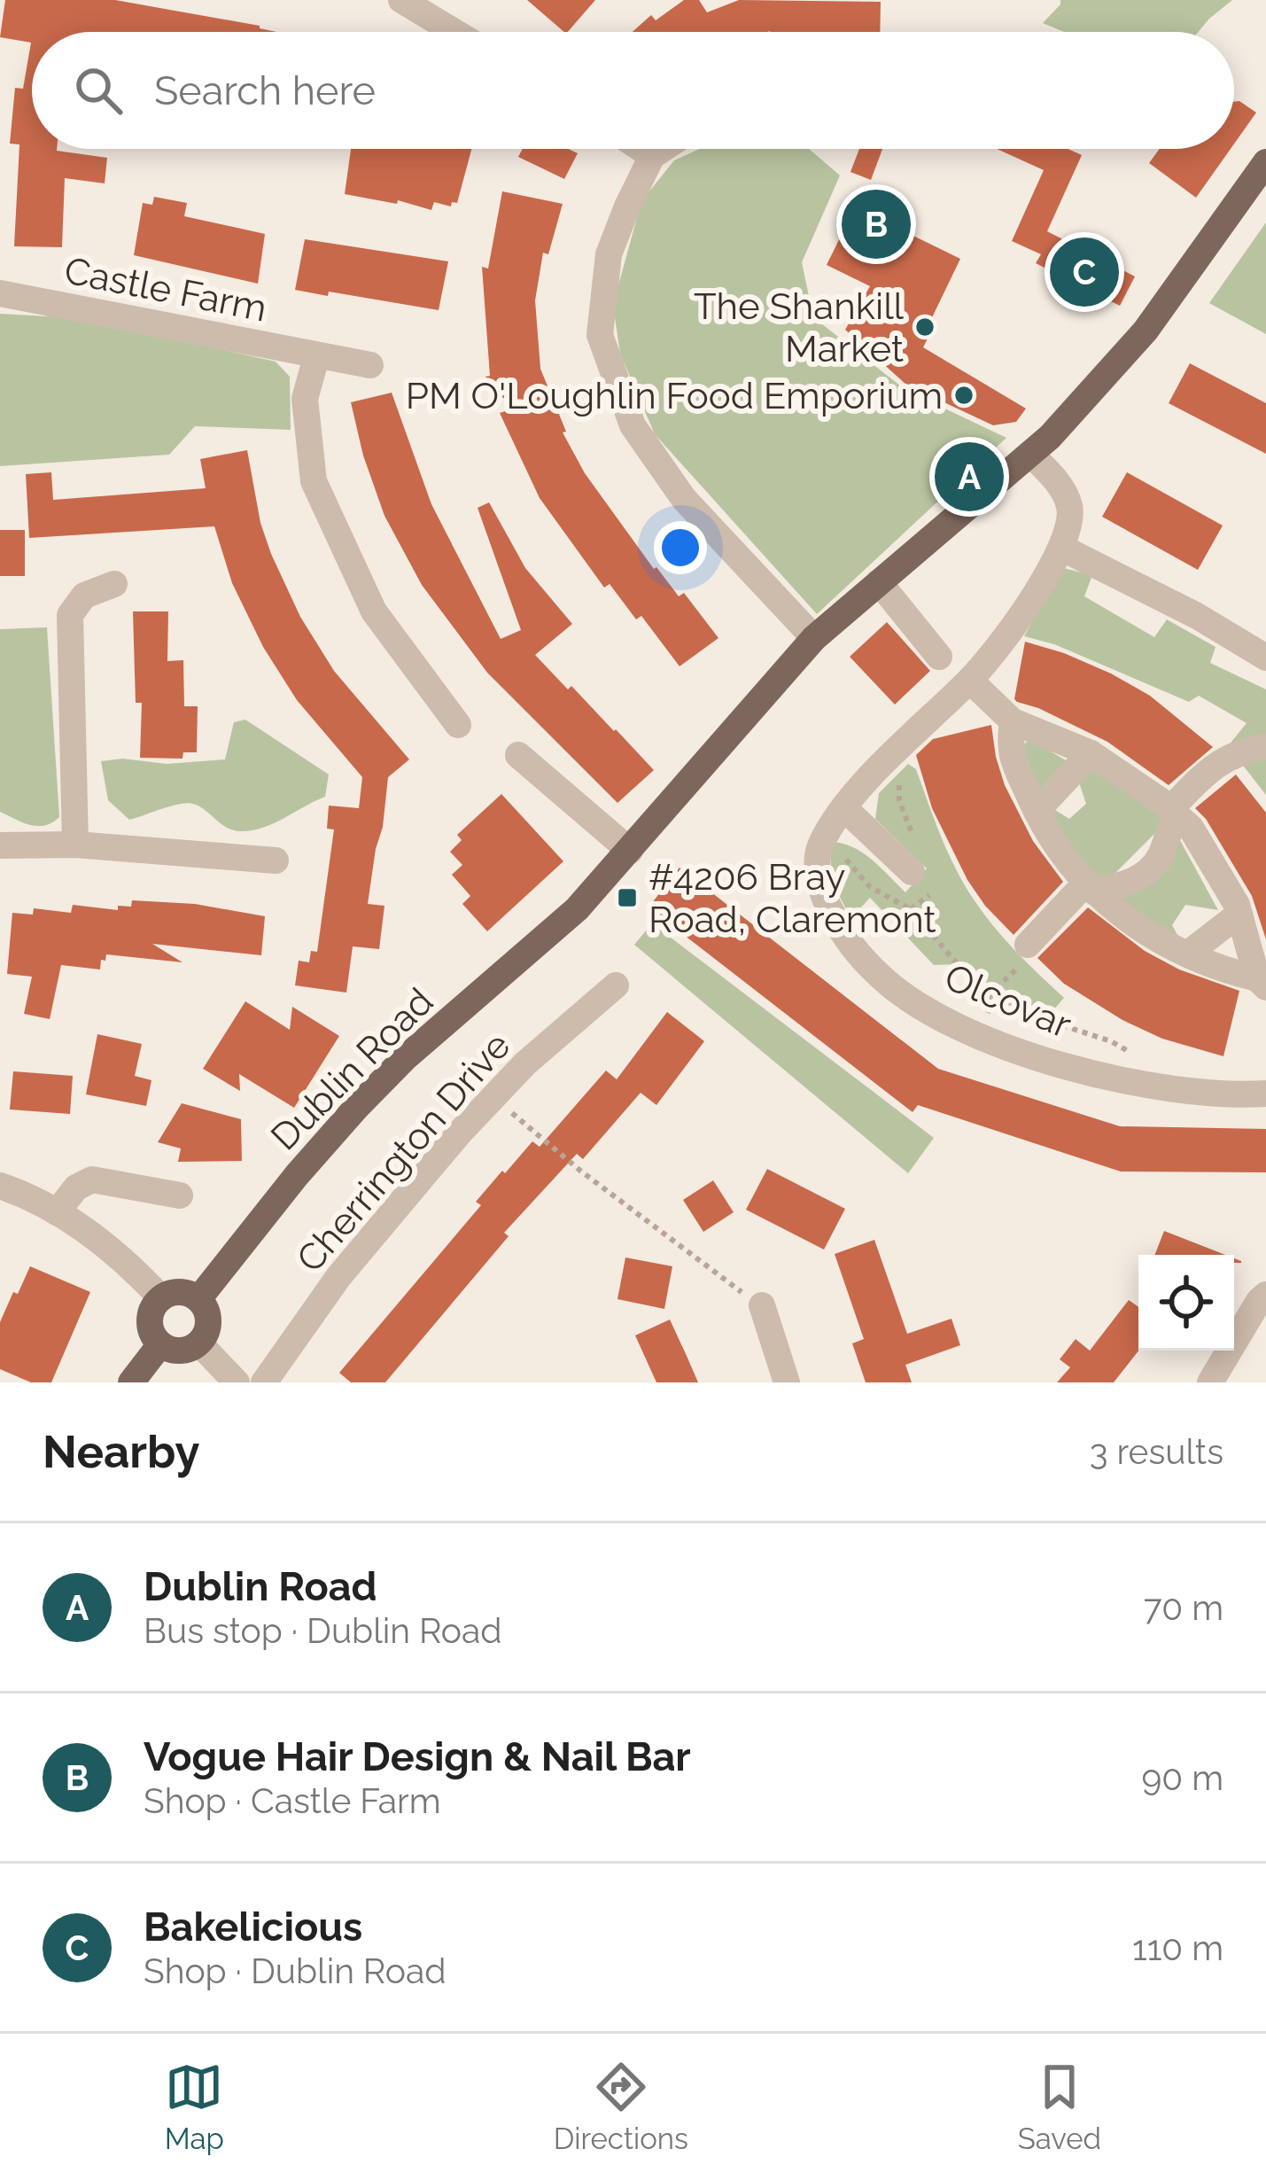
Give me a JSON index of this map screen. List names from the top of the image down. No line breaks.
{"streets":{"main road":["Dublin Road"],"street":["Castle Farm","Olcovar","Cherrington Drive"]},"places":{"other":["The Shankill Market","PM O'Loughlin Food Emporium"],"transit":["#4206 Bray Road, Claremont"]},"page":{"search":"Search here","pins":["B","C","A"],"heading":["Nearby","3 results"],"list":[{"mark":"A","name":"Dublin Road","note":"Bus stop · Dublin Road","value":"70 m"},{"mark":"B","name":"Vogue Hair Design & Nail Bar","note":"Shop · Castle Farm","value":"90 m"},{"mark":"C","name":"Bakelicious","note":"Shop · Dublin Road","value":"110 m"}],"nav":["Map","Directions","Saved"]}}
